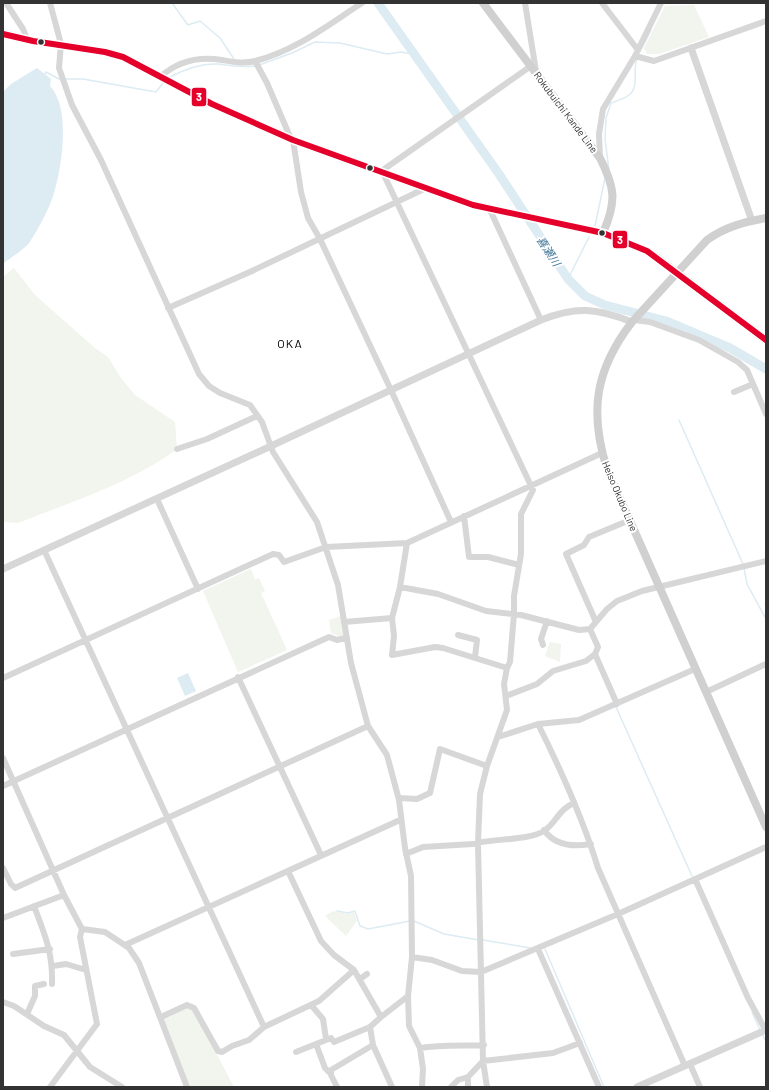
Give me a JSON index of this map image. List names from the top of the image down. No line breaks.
{"streets":{"main road":["Rokubuichi Kande Line","Heiso Okubo Line"]},"districts":["OKA"],"water":["喜瀬川"],"lines":["transit line 3"]}
